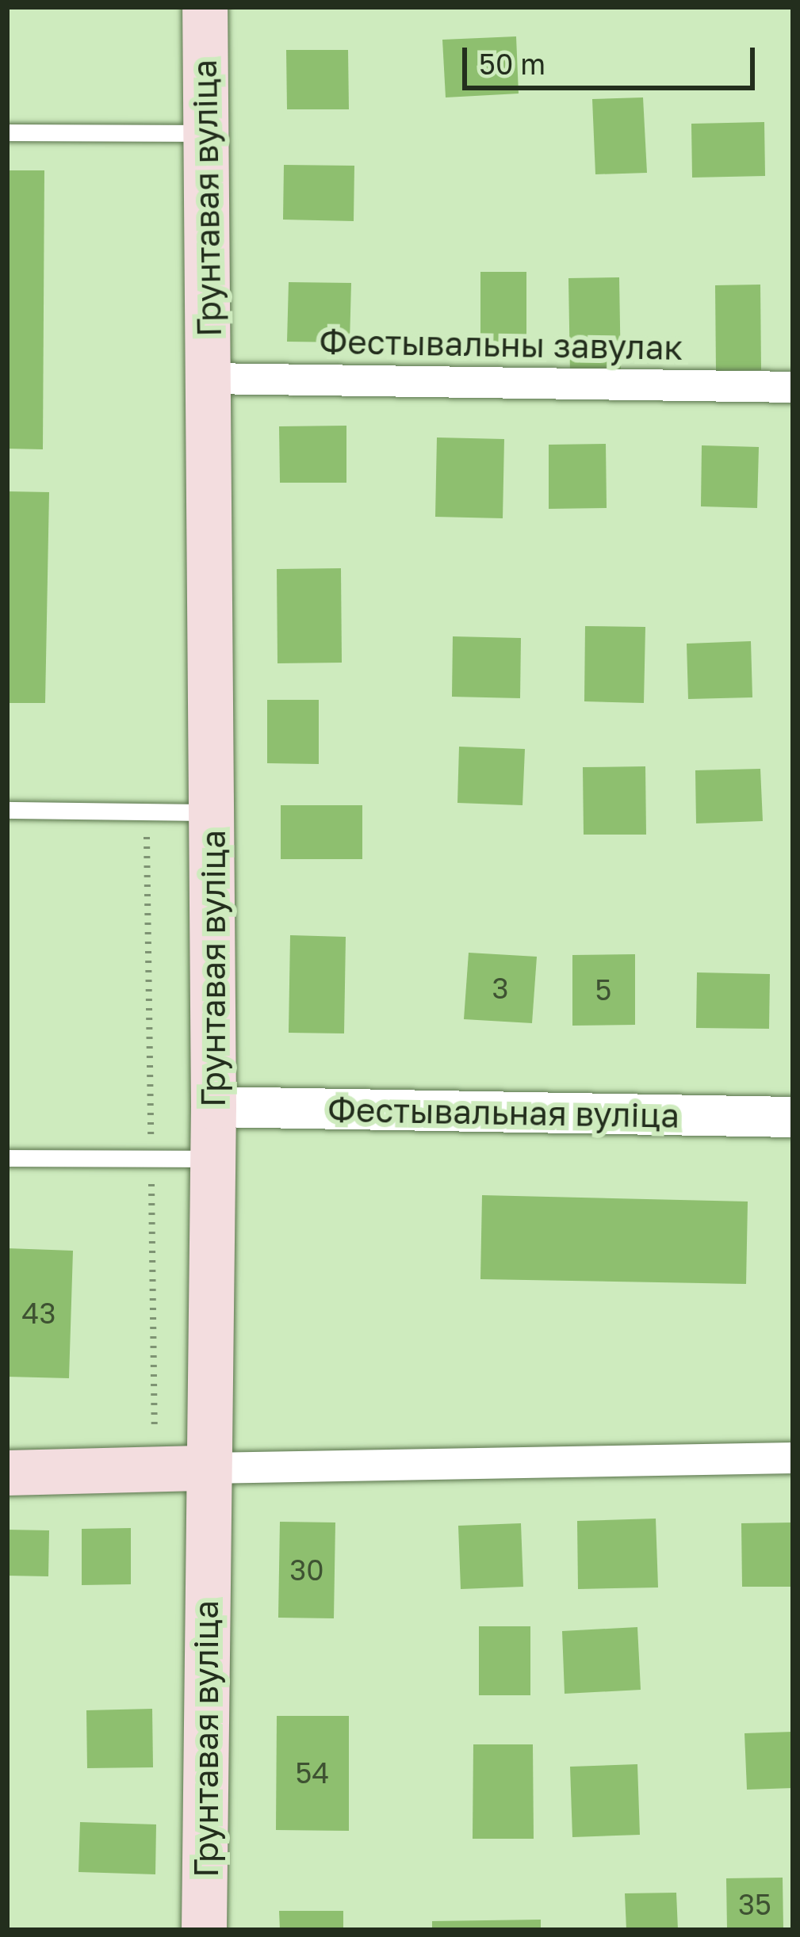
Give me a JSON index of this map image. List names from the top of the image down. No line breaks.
{"streets":{"main road":["Грунтавая вуліца"],"street":["Фестывальны завулак","Фестывальная вуліца"]},"crossings":[["Грунтавая вуліца","Фестывальны завулак"],["Грунтавая вуліца","Фестывальная вуліца"]],"house_numbers":["3","5","43","30","54","35"],"scale_bar":"50 m"}
